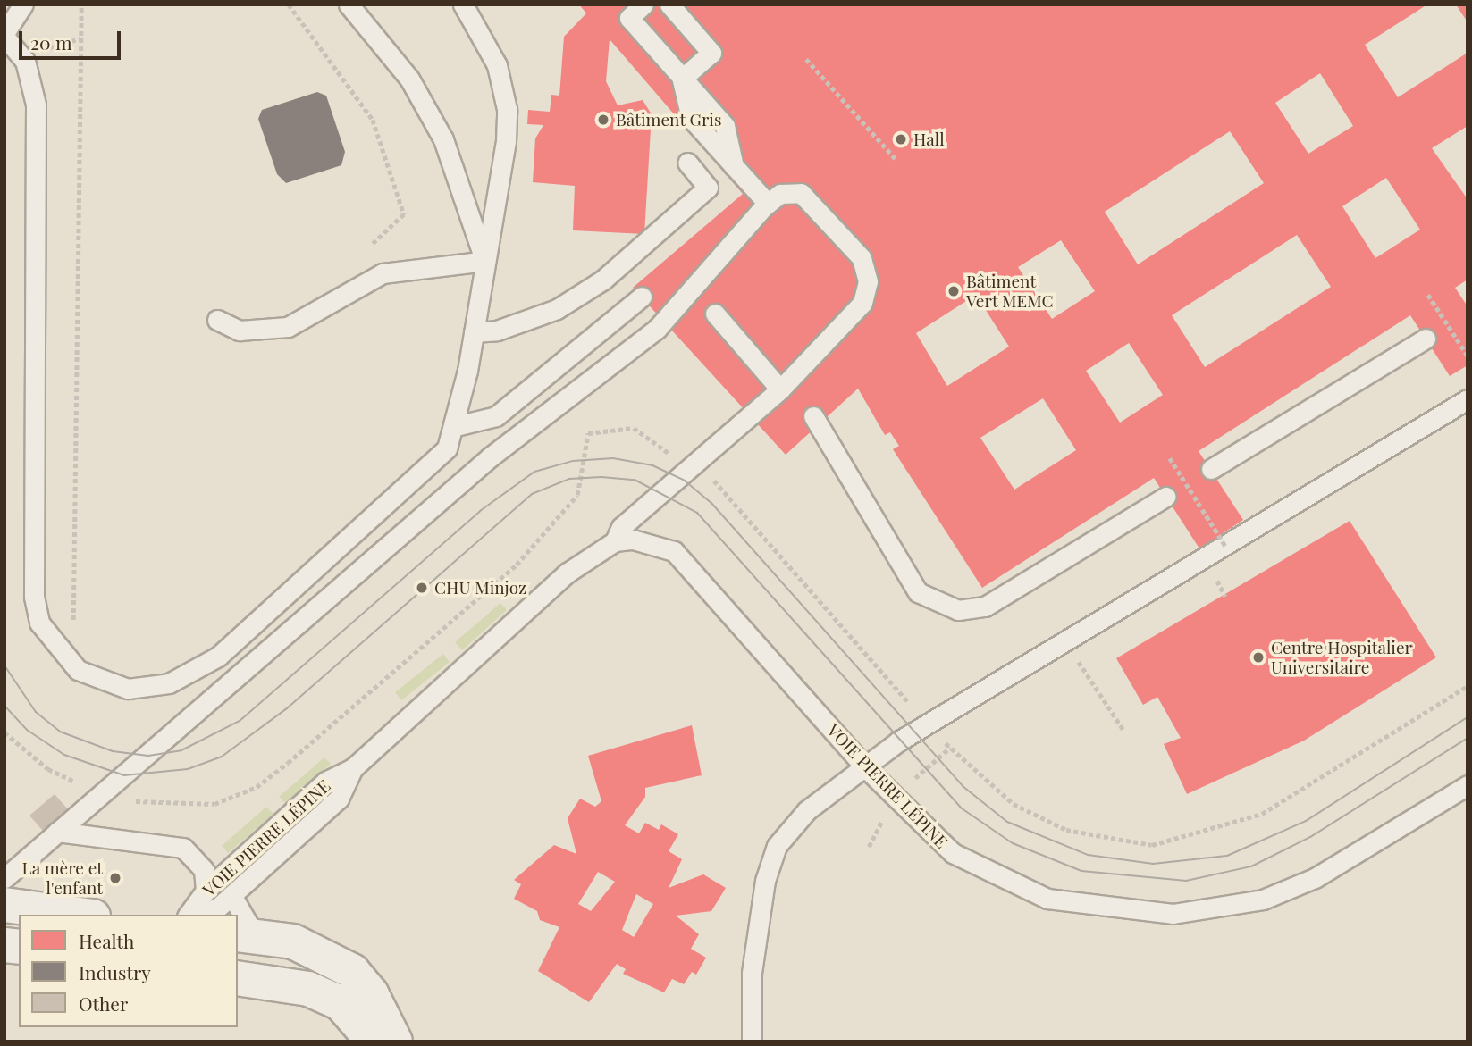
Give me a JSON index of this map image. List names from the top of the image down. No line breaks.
{"streets":{"lane":["VOIE PIERRE LÉPINE"]},"places":["Bâtiment Gris","Hall","Bâtiment Vert MEMC","CHU Minjoz","Centre Hospitalier Universitaire","La mère et l'enfant"],"legend":["Health","Industry","Other"],"scale_bar":"20 m"}
